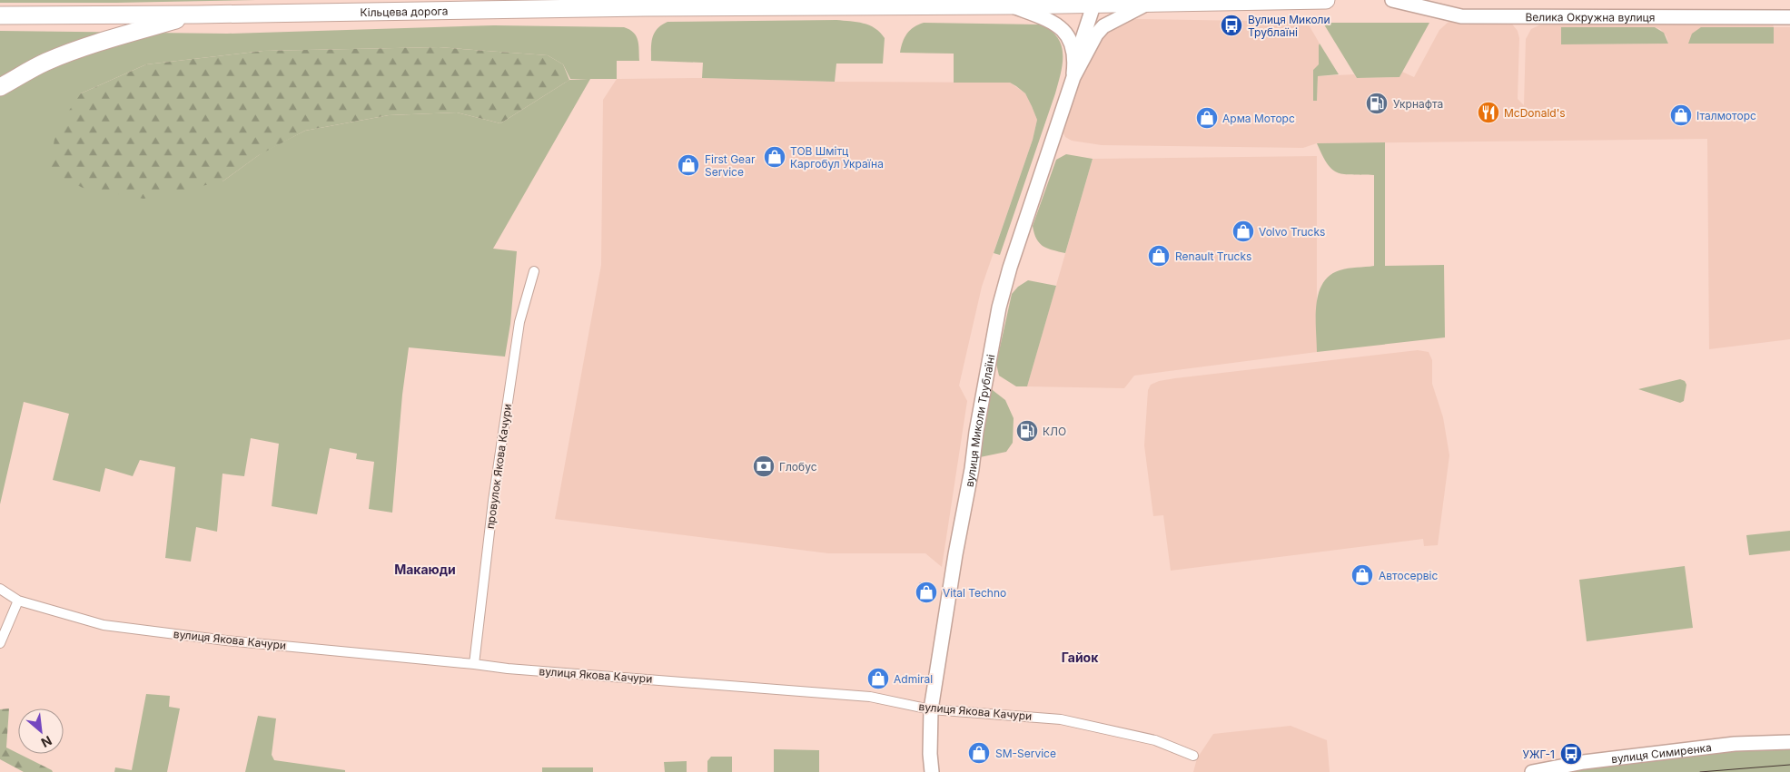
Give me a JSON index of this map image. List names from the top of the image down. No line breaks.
{"streets":{"highway":["Кільцева дорога"],"main road":["Велика Окружна вулиця","вулиця Миколи Трублаїні","вулиця Симиренка"],"street":["провулок Якова Качури","вулиця Якова Качури"]},"crossings":[["Кільцева дорога","вулиця Миколи Трублаїні"],["вулиця Миколи Трублаїні","вулиця Якова Качури"],["провулок Якова Качури","вулиця Якова Качури"]],"districts":["Макаюди","Гайок"],"places":{"bus stop":["Вулиця Миколи Трублаїні","УЖГ-1"],"fuel station":["Укрнафта","КЛО"],"restaurant":["McDonald's"],"shop":["Італмоторс","Арма Моторс","ТОВ Шмітц Каргобул Україна","First Gear Service","Volvo Trucks","Renault Trucks","Автосервіс","Vital Techno","Admiral","SM-Service"],"bank":["Глобус"]},"north":"bottom right"}
